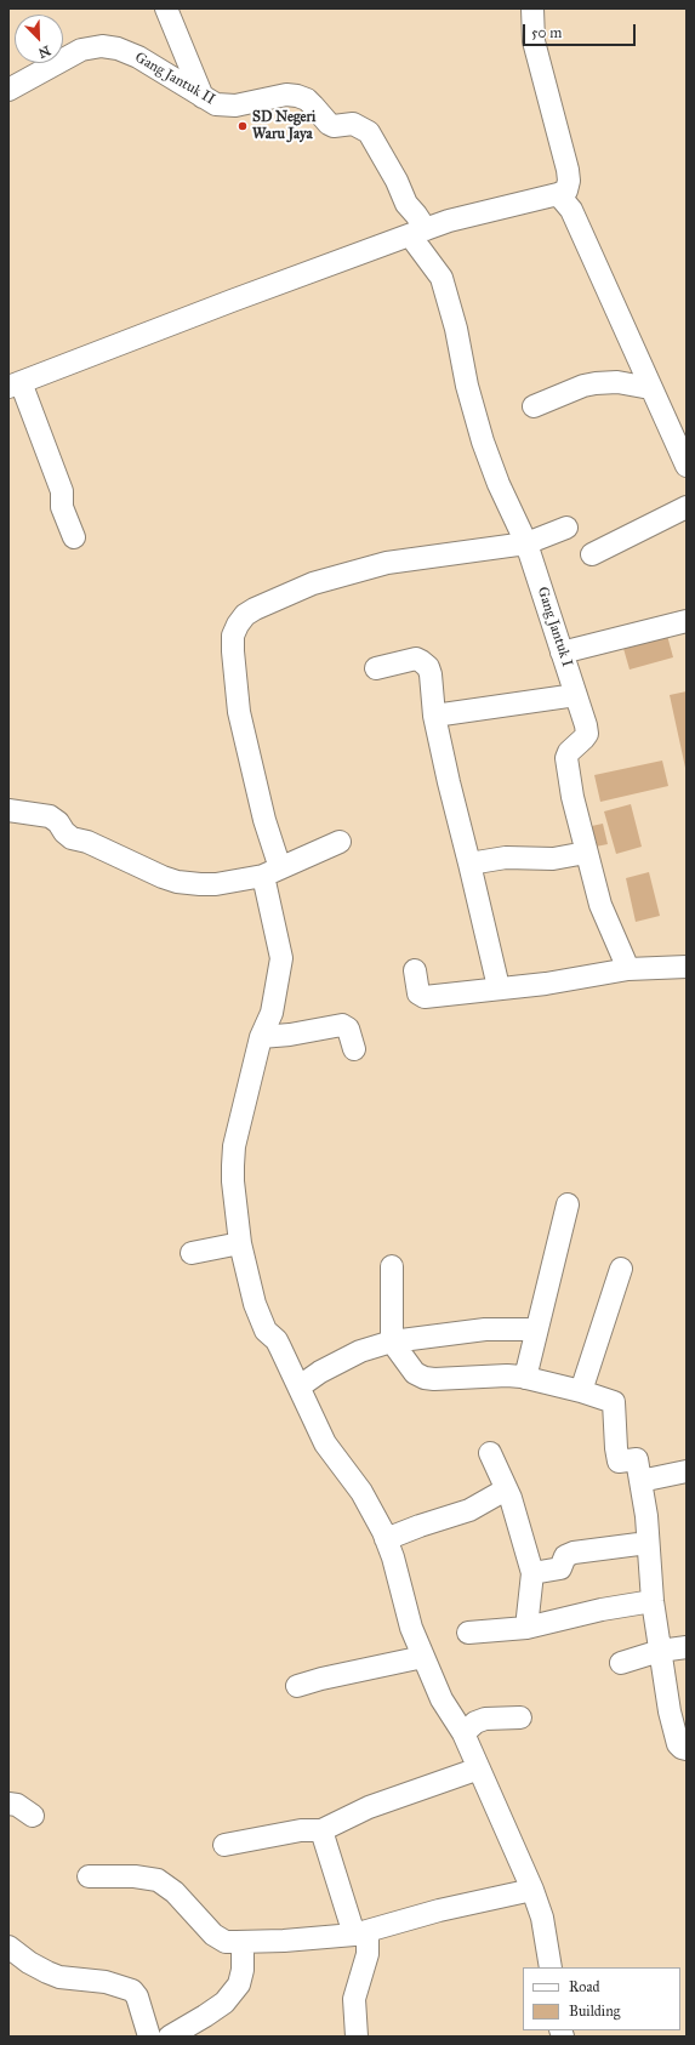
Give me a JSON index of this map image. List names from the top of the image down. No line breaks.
{"streets":{"street":["Gang Jantuk II","Gang Jantuk I"]},"crossings":[["Gang Jantuk II","Gang Jantuk I"]],"places":["SD Negeri Waru Jaya"],"legend":["Road","Building"],"scale_bar":"50 m","north":"bottom right"}
